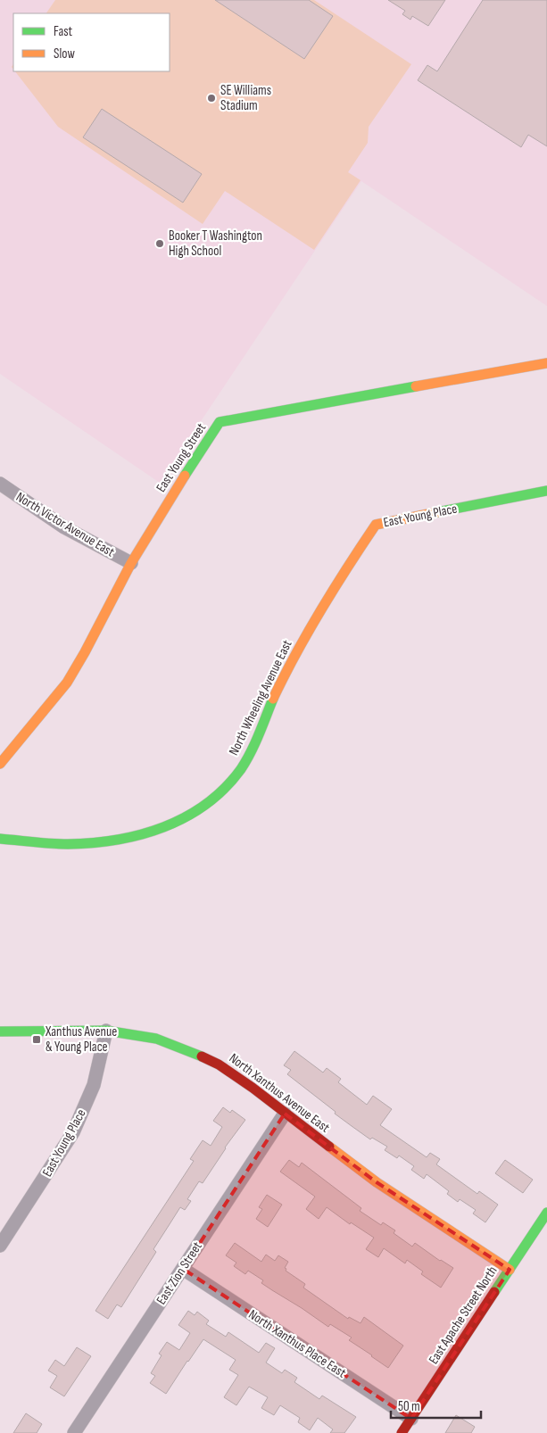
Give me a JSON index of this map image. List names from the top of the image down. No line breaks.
{"streets":{"street":["East Young Street","East Young Place","North Victor Avenue East","North Wheeling Avenue East","North Xanthus Avenue East","East Zion Street","East Apache Street North","North Xanthus Place East"]},"crossings":[["East Young Street","North Victor Avenue East"],["East Young Place","North Wheeling Avenue East"],["East Young Place","North Xanthus Avenue East"],["North Xanthus Avenue East","East Zion Street"],["North Xanthus Avenue East","East Apache Street North"],["East Zion Street","North Xanthus Place East"],["East Apache Street North","North Xanthus Place East"]],"places":{"other":["SE Williams Stadium","Booker T Washington High School"],"transit":["Xanthus Avenue & Young Place"]},"legend":["Fast","Slow"],"scale_bar":"50 m"}
